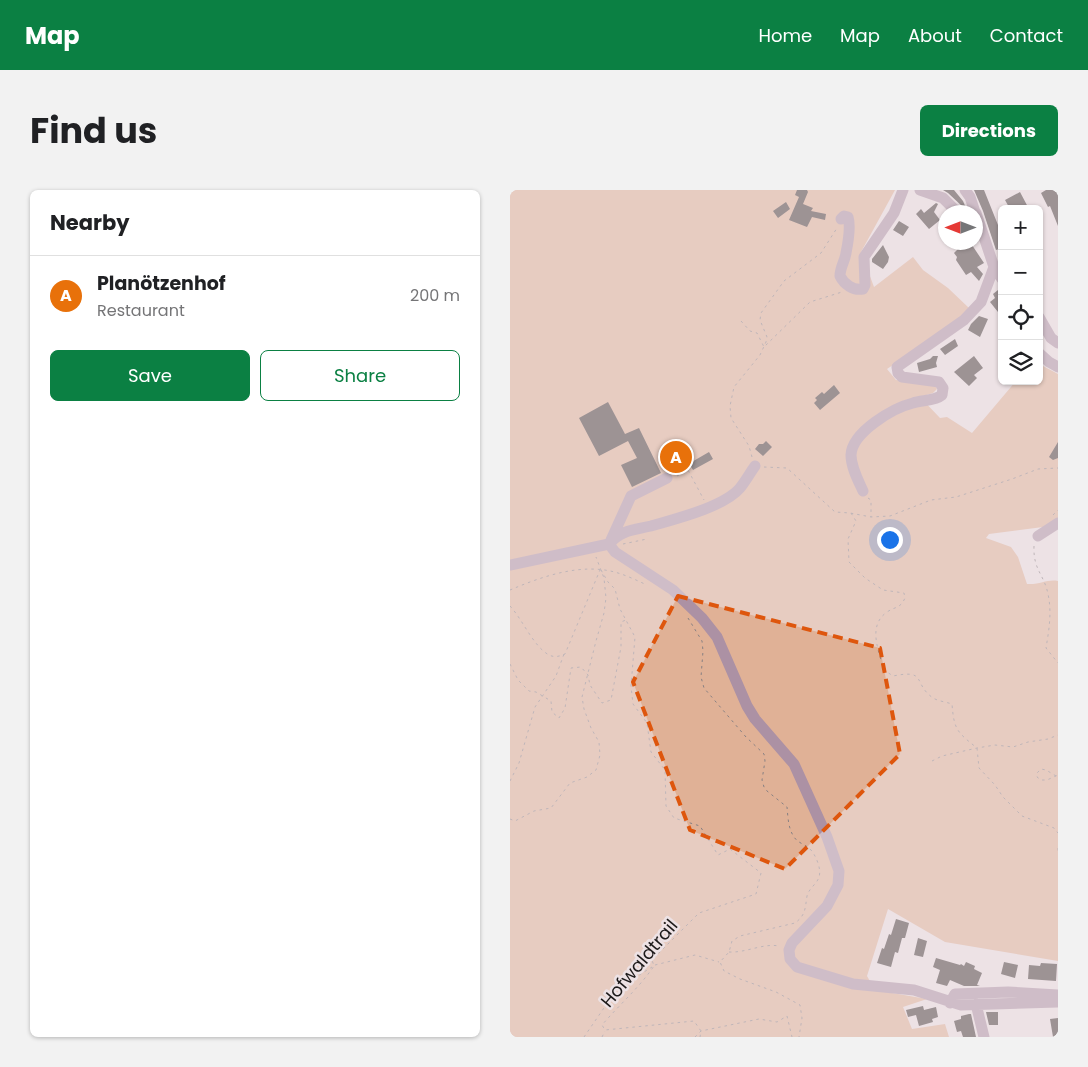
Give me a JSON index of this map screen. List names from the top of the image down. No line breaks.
{"streets":{"path":["Hofwaldtrail"]},"north":"left","page":{"header":"Map","nav":["Home","Map","About","Contact"],"title":"Find us","buttons":["Directions",["Save","Share"]],"heading":"Nearby","map_buttons":["+","−"],"list":[{"mark":"A","name":"Planötzenhof","note":"Restaurant","value":"200 m"}],"pins":"A"}}
